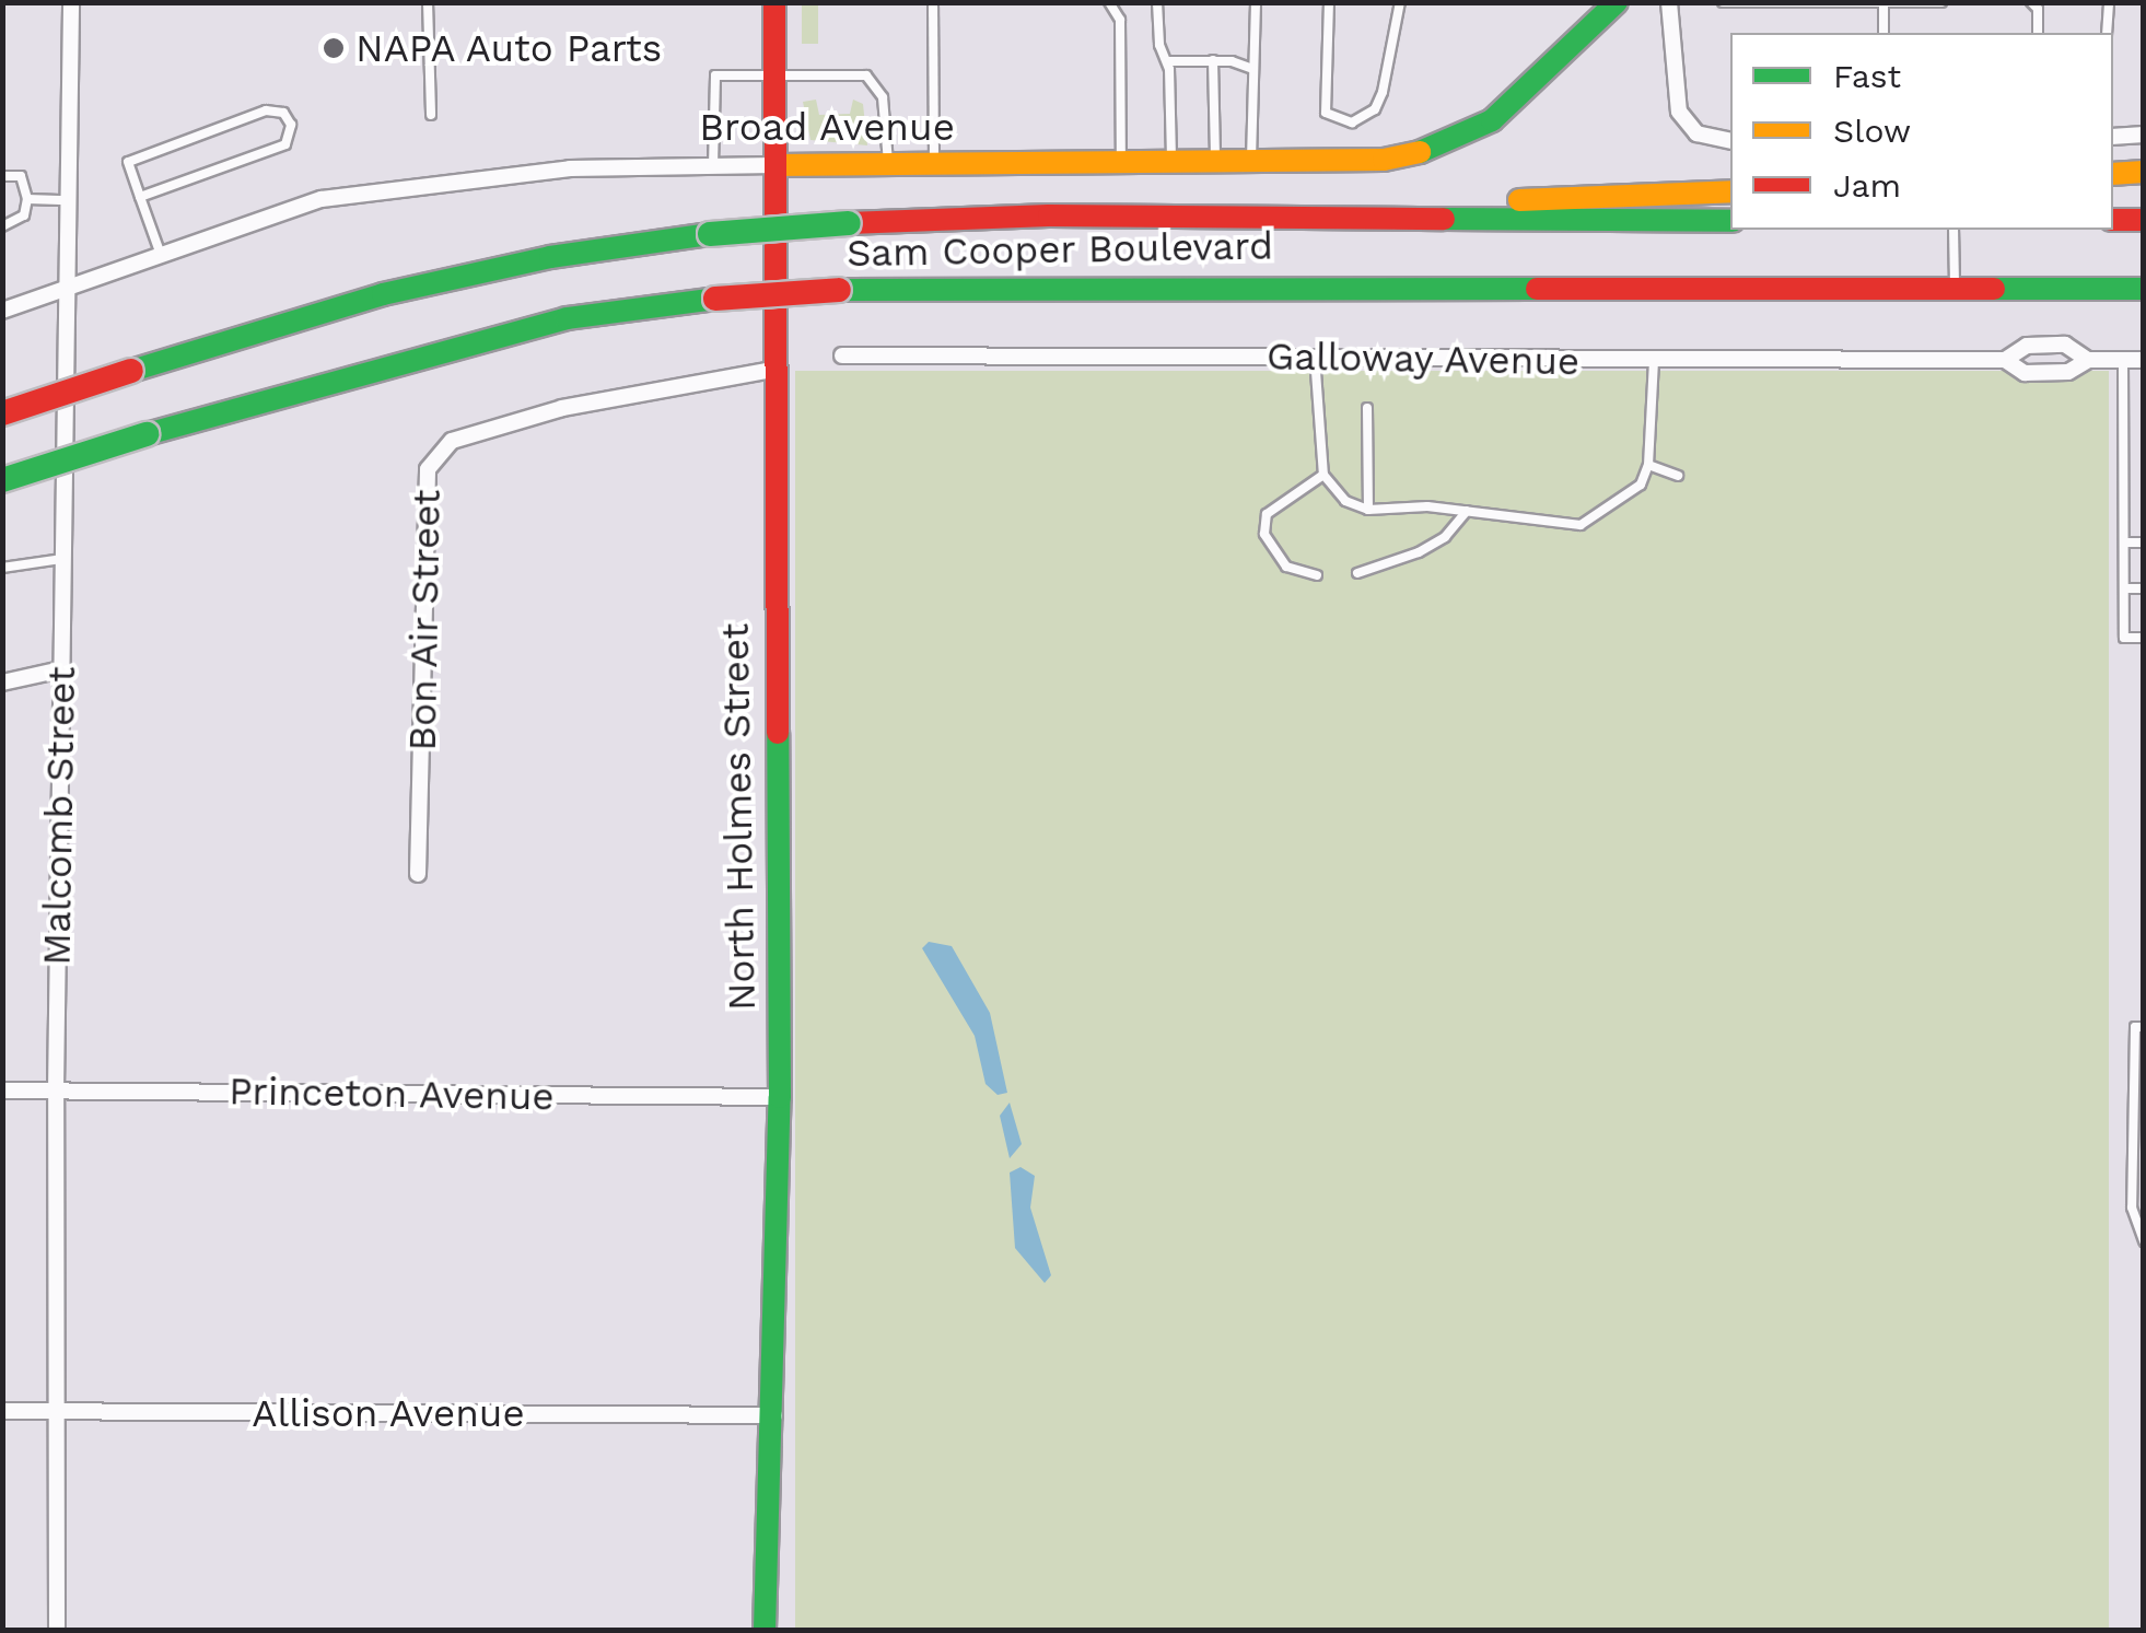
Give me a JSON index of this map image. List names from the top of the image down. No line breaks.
{"streets":{"main road":["Broad Avenue","Sam Cooper Boulevard","North Holmes Street"],"street":["Galloway Avenue","Bon Air Street","Malcomb Street","Princeton Avenue","Allison Avenue"]},"crossings":[["Broad Avenue","Malcomb Street"],["Broad Avenue","North Holmes Street"],["Bon Air Street","North Holmes Street"],["Malcomb Street","Princeton Avenue"],["Malcomb Street","Allison Avenue"],["North Holmes Street","Princeton Avenue"],["North Holmes Street","Allison Avenue"]],"places":["NAPA Auto Parts"],"legend":["Fast","Slow","Jam"]}
